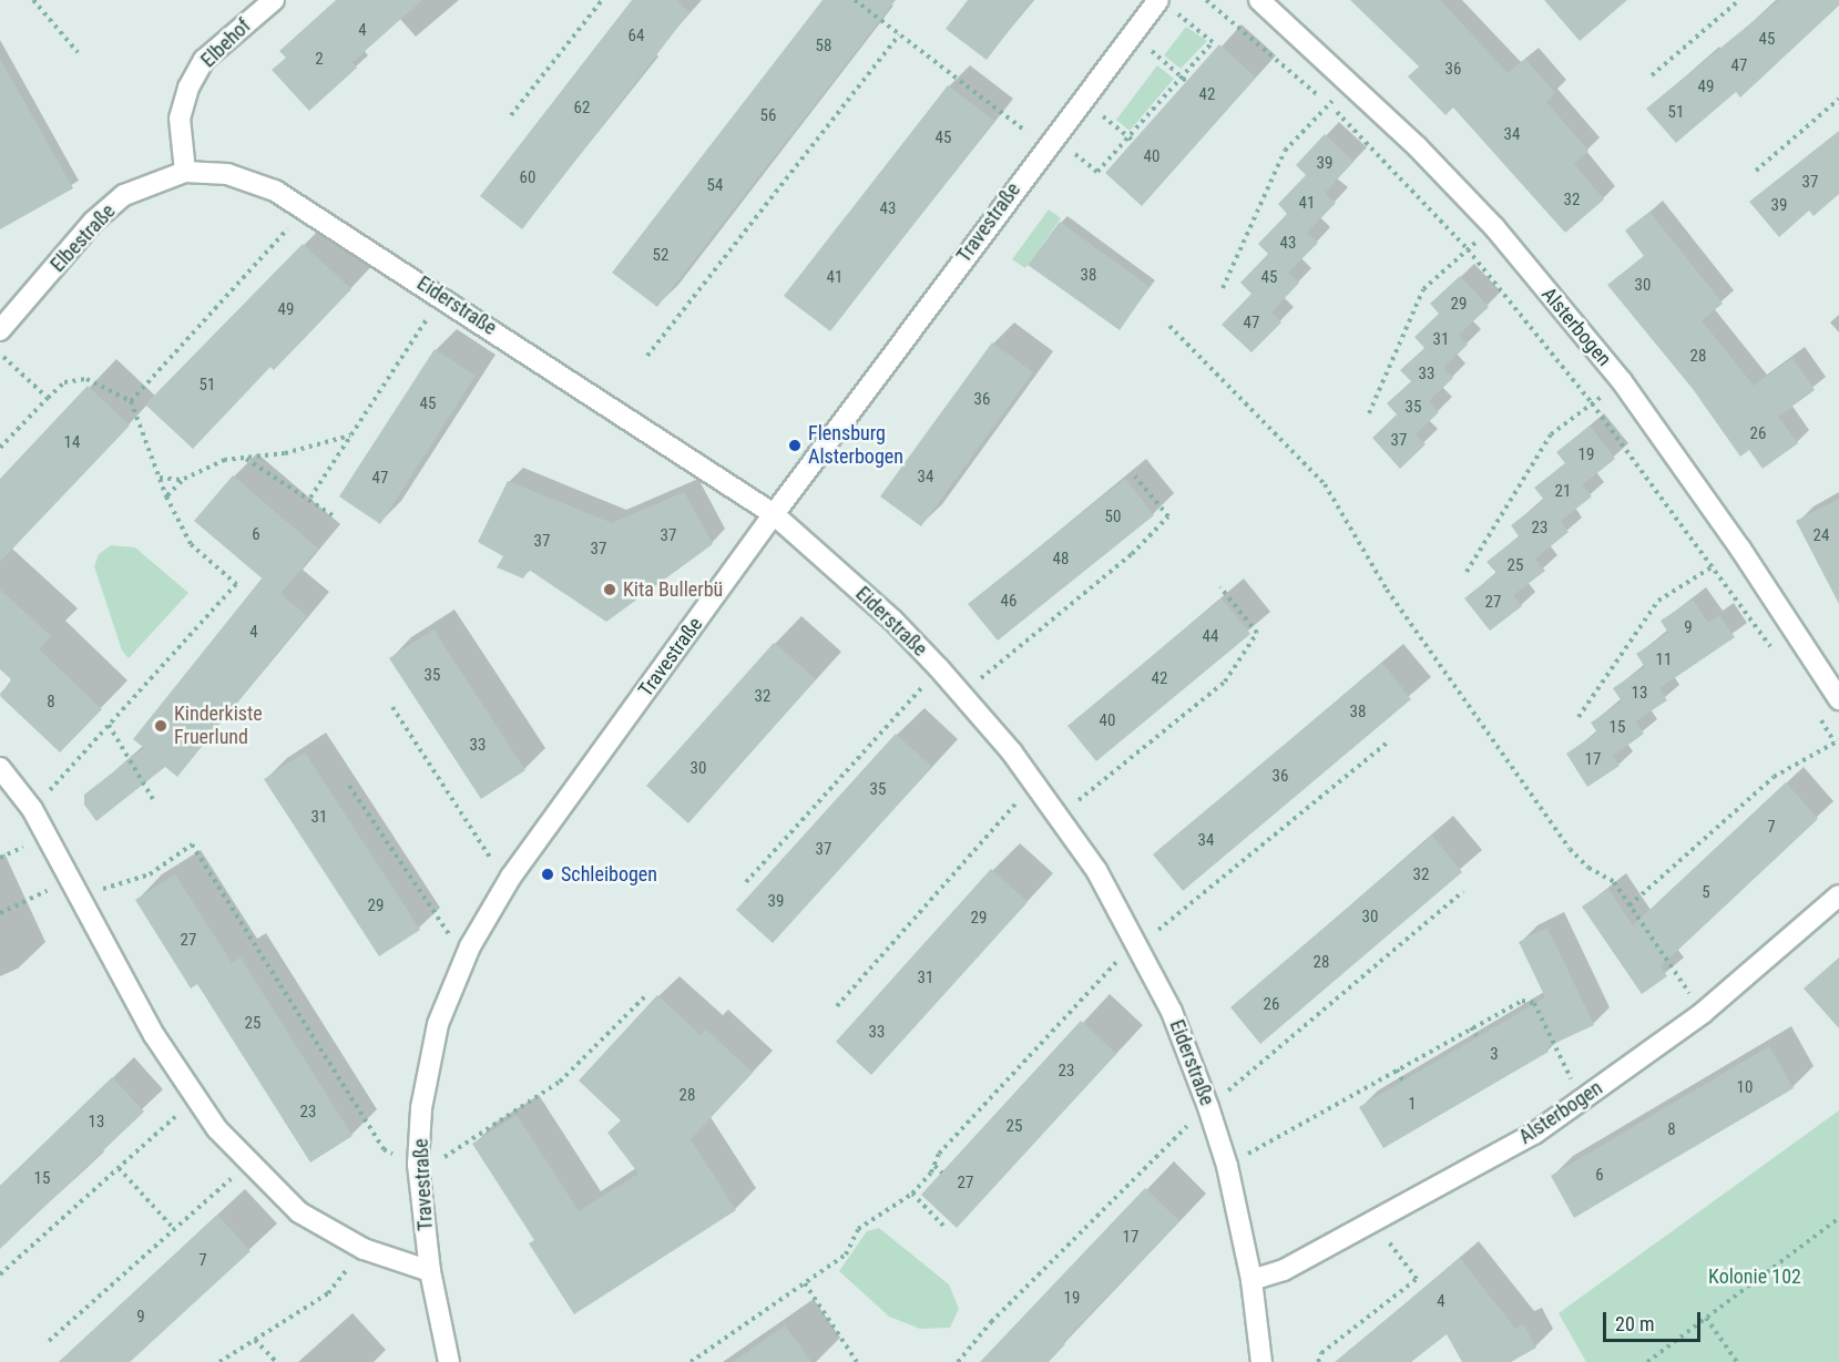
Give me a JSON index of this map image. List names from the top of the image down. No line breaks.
{"streets":{"street":["Elbehof","Travestraße","Elbestraße","Eiderstraße","Alsterbogen"]},"crossings":[["Elbehof","Elbestraße"],["Elbehof","Eiderstraße"],["Travestraße","Eiderstraße"],["Elbestraße","Eiderstraße"],["Eiderstraße","Alsterbogen"]],"parks":["Kolonie 102"],"places":["Flensburg Alsterbogen","Kita Bullerbü","Kinderkiste Fruerlund","Schleibogen"],"house_numbers":["4","64","45","58","2","47","36","49","42","62","51","56","34","45","40","39","60","37","54","32","41","39","43","43","52","38","41","45","30","29","49","47","31","28","33","51","36","45","35","26","37","14","19","34","47","21","50","23","6","37","24","37","37","48","25","46","27","9","4","44","11","35","42","13","32","8","38","40","15","33","17","30","36","35","31","7","34","37","32","5","39","29","30","29","27","28","31","26","25","33","3","23","10","28","1","23","13","25","8","6","15","27","17","7","19","4","9"],"scale_bar":"20 m"}
